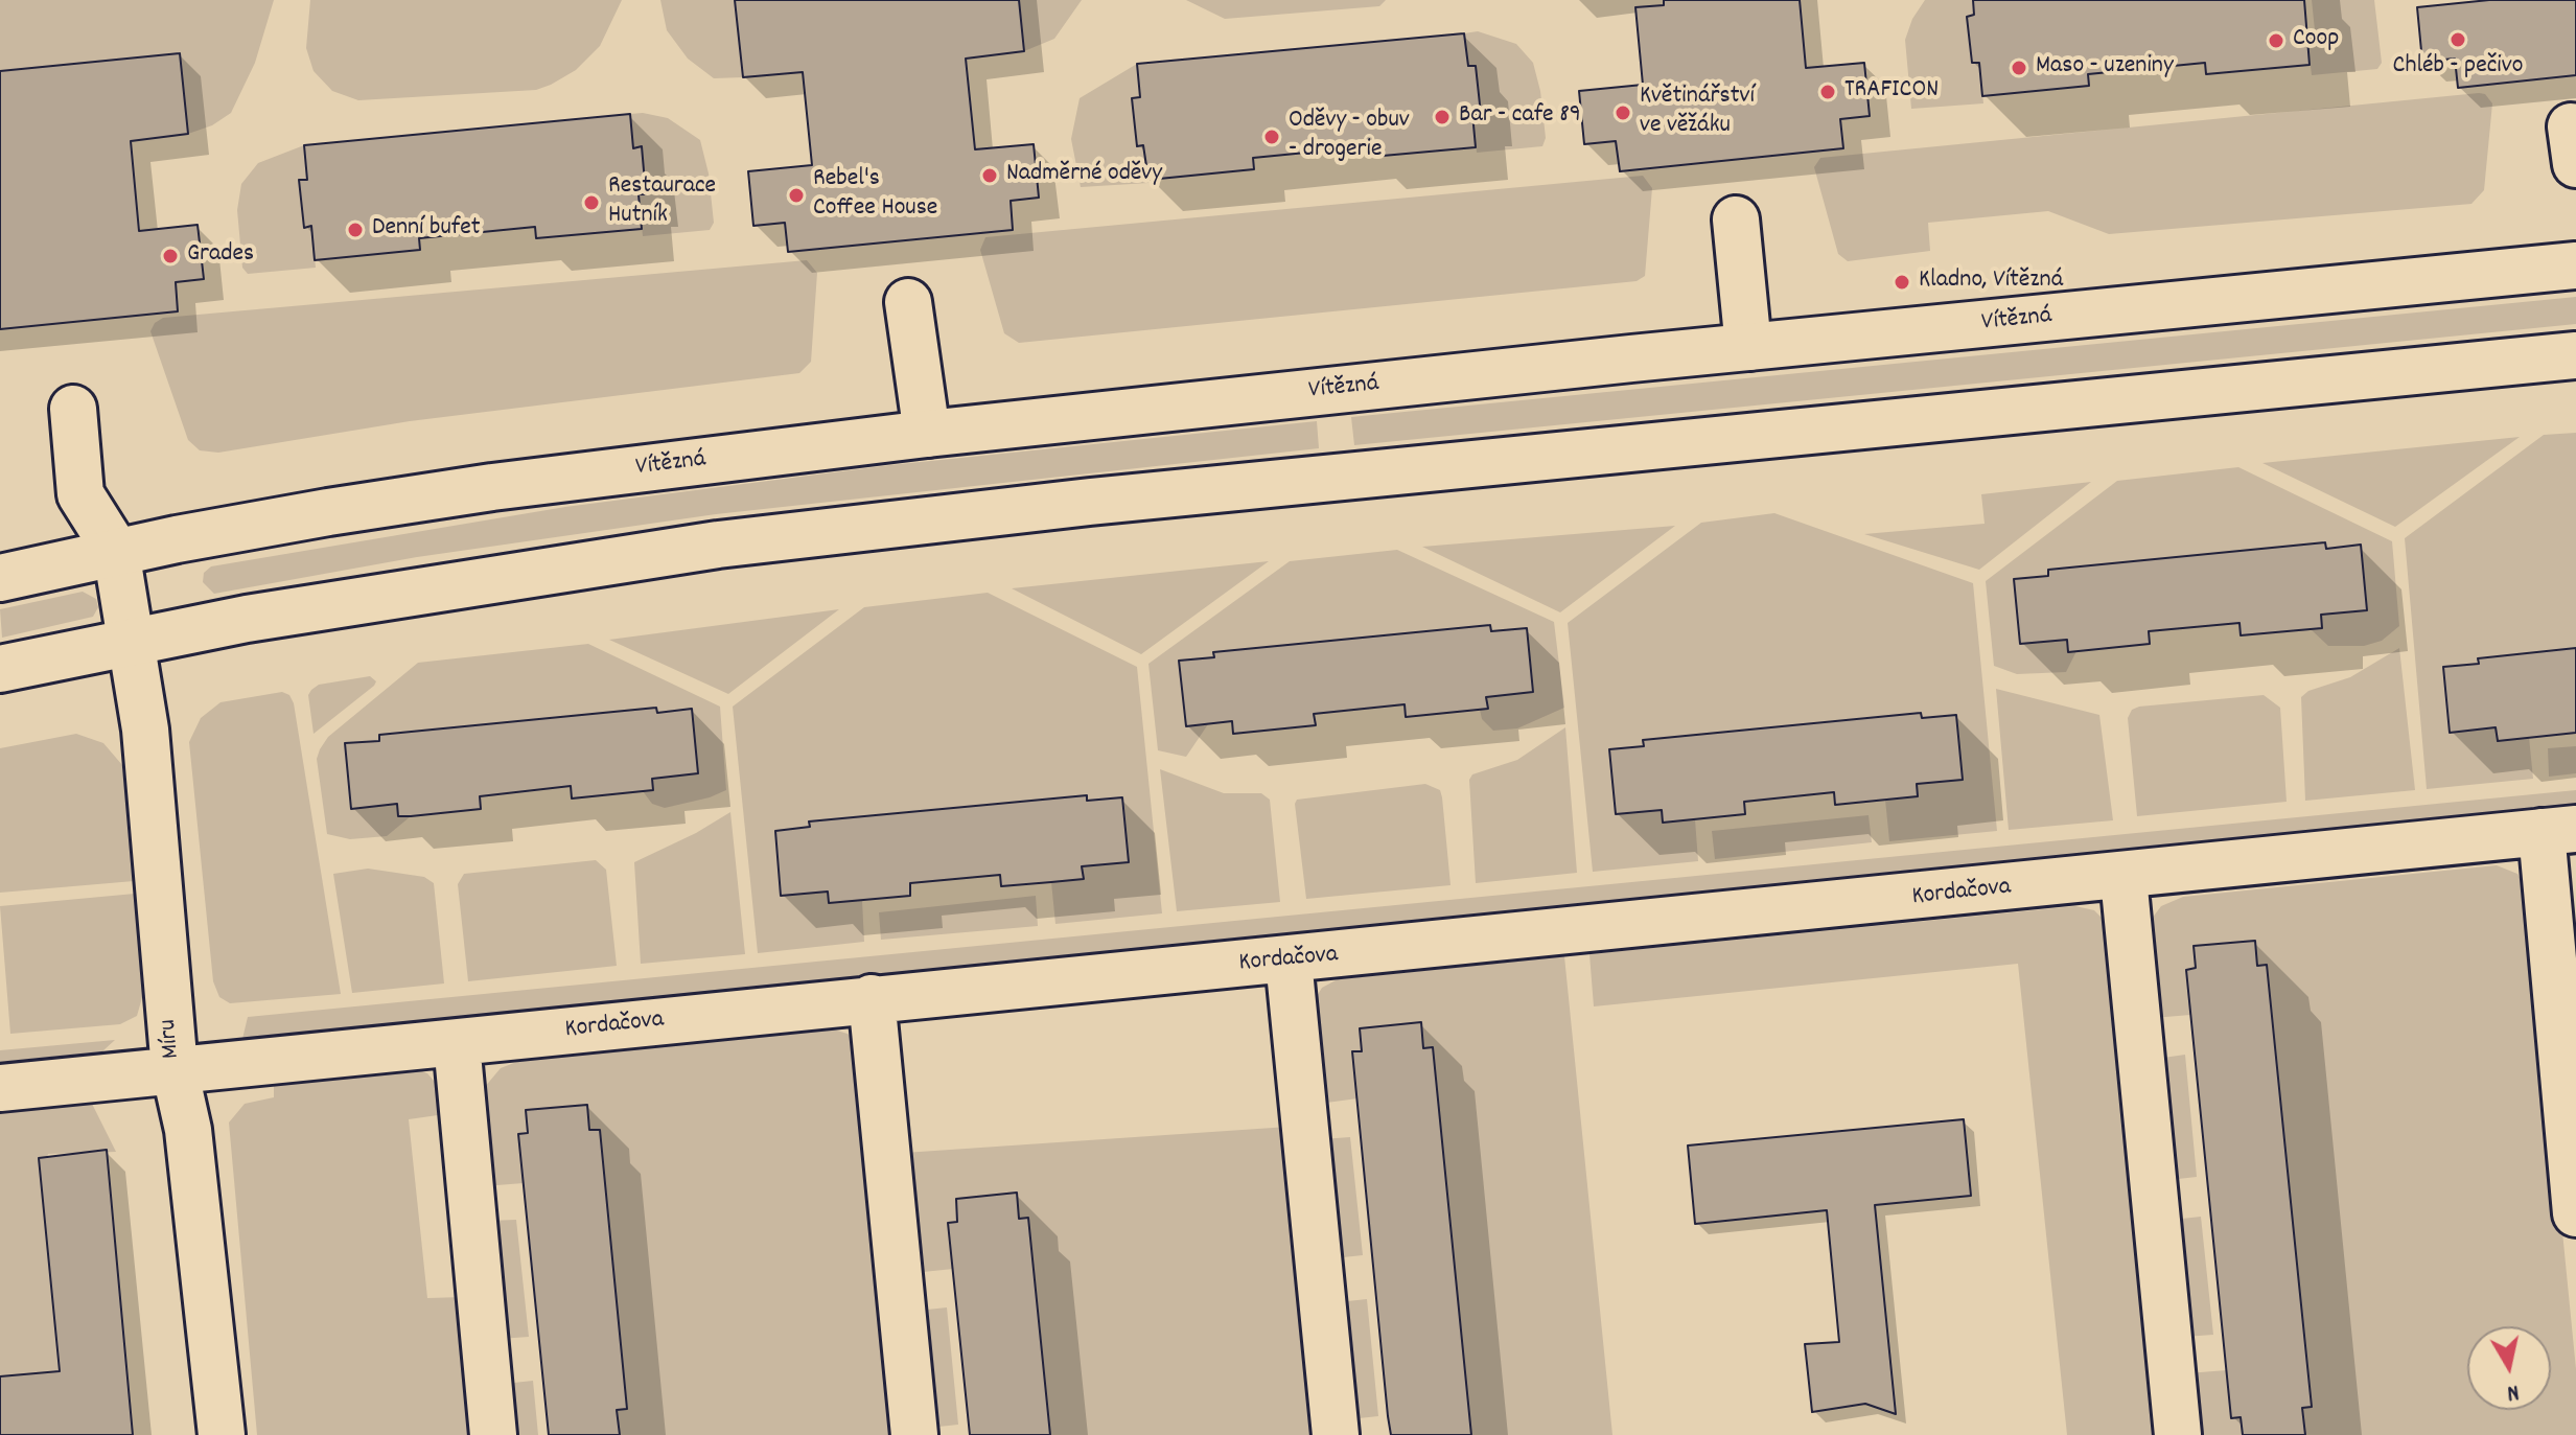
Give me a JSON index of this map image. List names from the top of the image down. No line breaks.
{"streets":{"main road":["Vítězná","Kordačova","Míru"]},"crossings":[["Kordačova","Míru"]],"places":["Chléb - pečivo","Coop","Maso - uzeniny","TRAFICON","Květinářství ve věžáku","Bar - cafe 89","Oděvy - obuv - drogerie","Nadměrné oděvy","Rebel's Coffee House","Restaurace Hutník","Denní bufet","Grades","Kladno, Vítězná"],"north":"bottom"}
